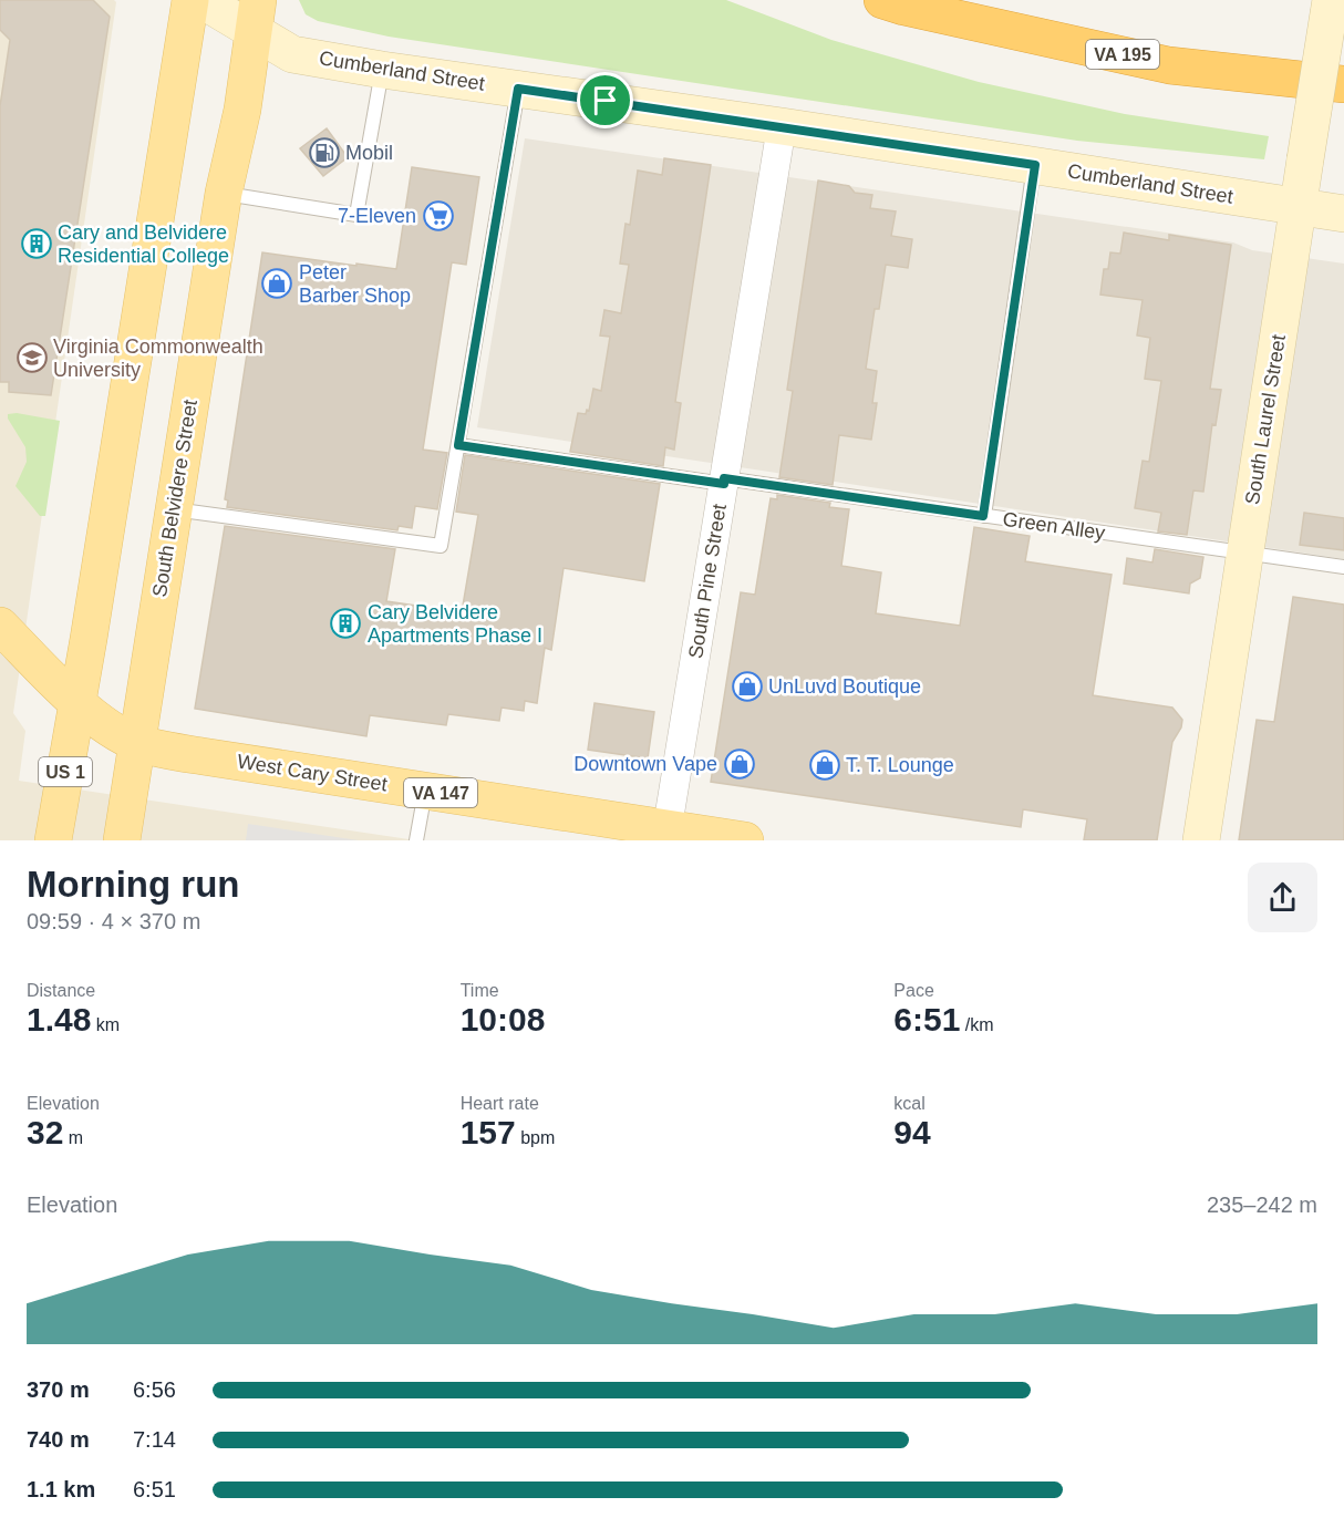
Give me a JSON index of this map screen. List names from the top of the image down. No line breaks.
{"streets":{"highway":["VA 195"],"main road":["Cumberland Street","South Laurel Street","South Belvidere Street","US 1","West Cary Street","VA 147"],"street":["South Pine Street"],"lane":["Green Alley"]},"crossings":[["Cumberland Street","South Laurel Street"],["Cumberland Street","South Belvidere Street"],["Cumberland Street","South Pine Street"],["South Laurel Street","Green Alley"],["South Belvidere Street","West Cary Street"],["Green Alley","South Pine Street"],["South Pine Street","West Cary Street"],["US 1","West Cary Street"]],"places":{"fuel station":["Mobil"],"supermarket":["7-Eleven"],"building":["Cary and Belvidere Residential College","Cary Belvidere Apartments Phase I"],"shop":["Peter Barber Shop","UnLuvd Boutique","Downtown Vape","T. T. Lounge"],"school or university":["Virginia Commonwealth University"]},"page":{"heading":["Morning run","09:59 · 4 × 370 m"],"stats":[["Distance","1.48 km"],["Time","10:08"],["Pace","6:51 /km"],["Elevation","32 m"],["Heart rate","157 bpm"],["kcal","94"]],"chart":["Elevation","235–242 m"],"list":[{"name":"370 m","note":"6:56"},{"name":"740 m","note":"7:14"},{"name":"1.1 km","note":"6:51"}]}}
